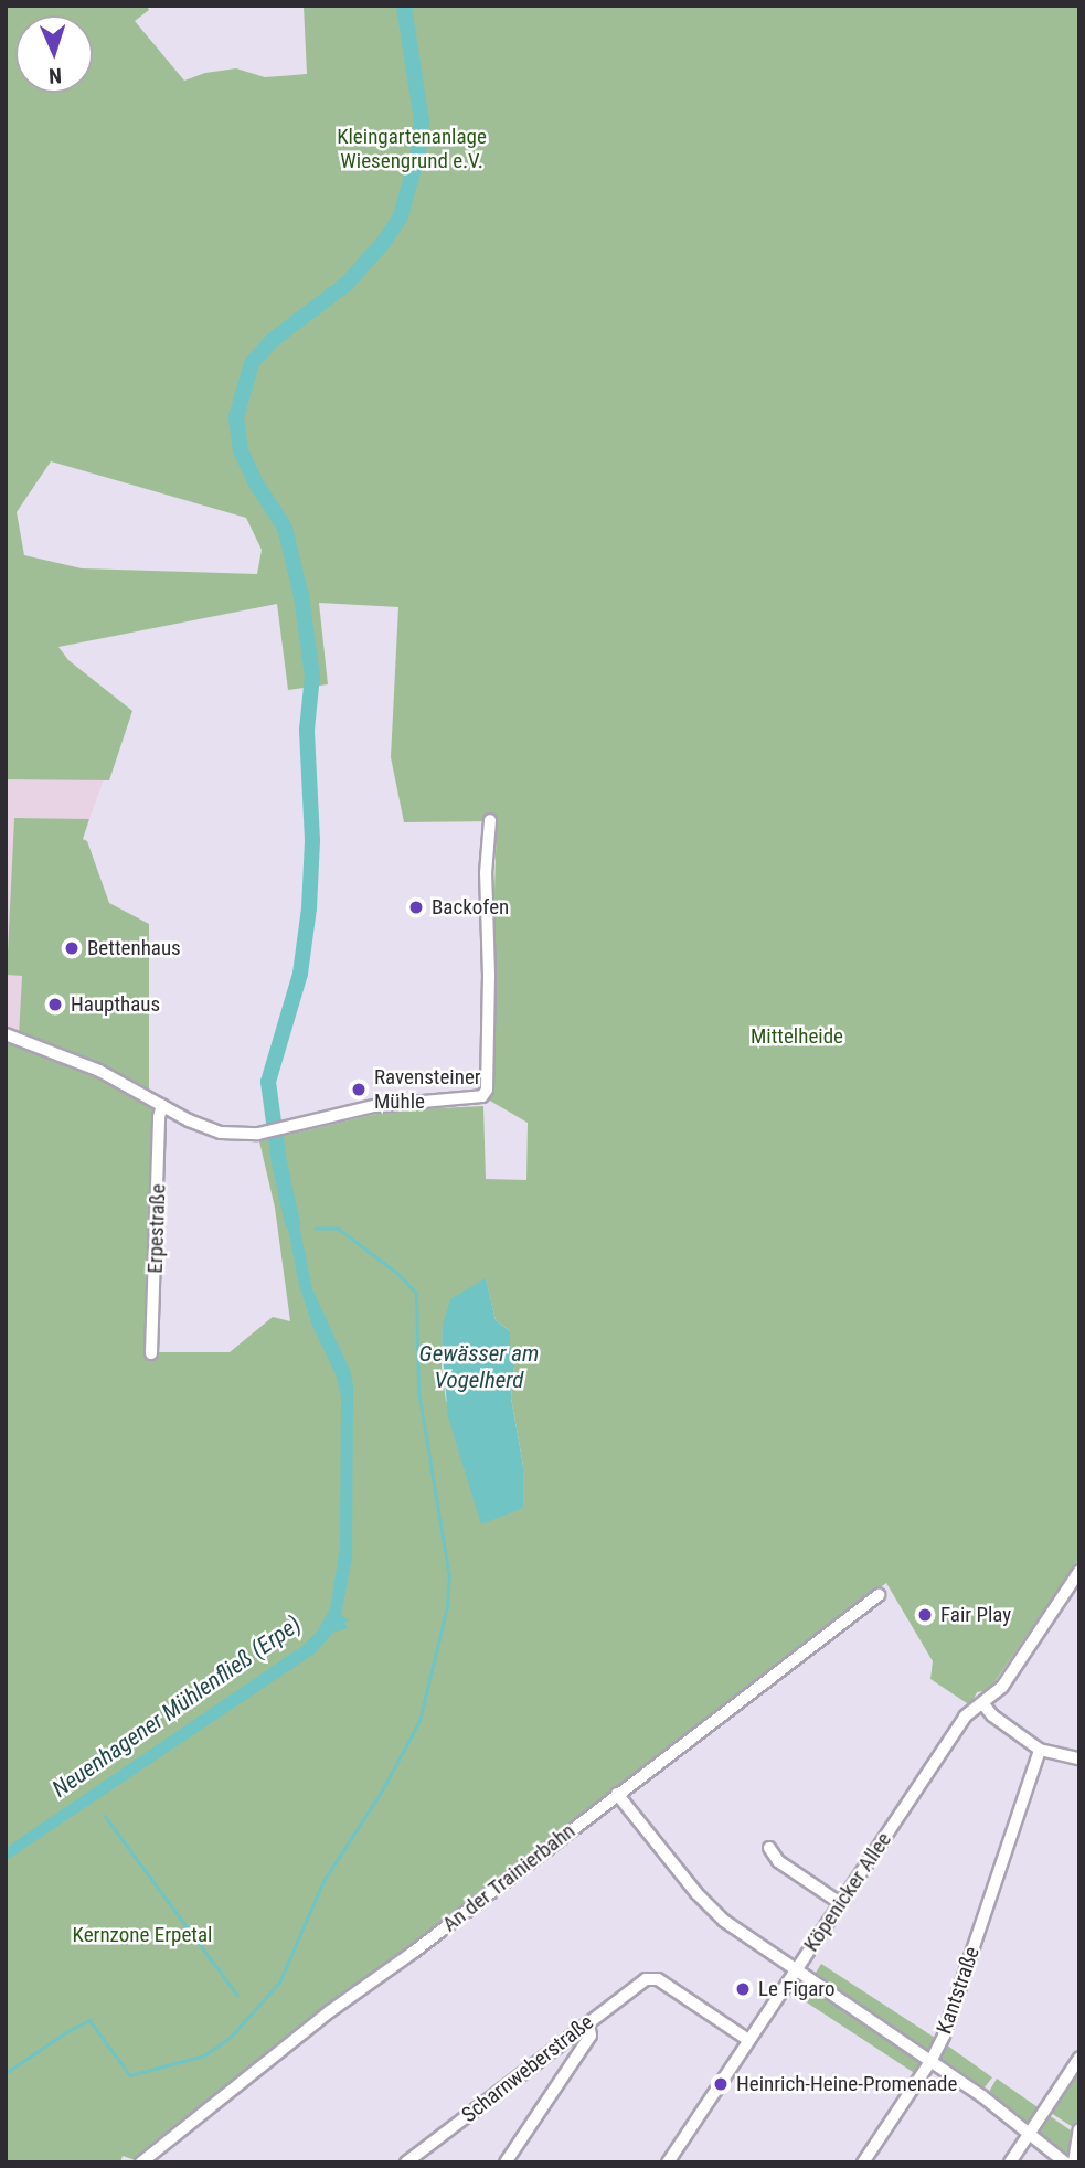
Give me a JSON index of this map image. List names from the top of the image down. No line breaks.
{"streets":{"street":["Erpestraße","An der Trainierbahn","Köpenicker Allee","Kantstraße","Scharnweberstraße"]},"crossings":[["Köpenicker Allee","Scharnweberstraße"]],"water":["Gewässer am Vogelherd","Neuenhagener Mühlenfließ (Erpe)"],"parks":["Kleingartenanlage Wiesengrund e.V.","Mittelheide","Kernzone Erpetal"],"places":["Backofen","Bettenhaus","Haupthaus","Ravensteiner Mühle","Fair Play","Le Figaro","Heinrich-Heine-Promenade"],"north":"bottom"}
